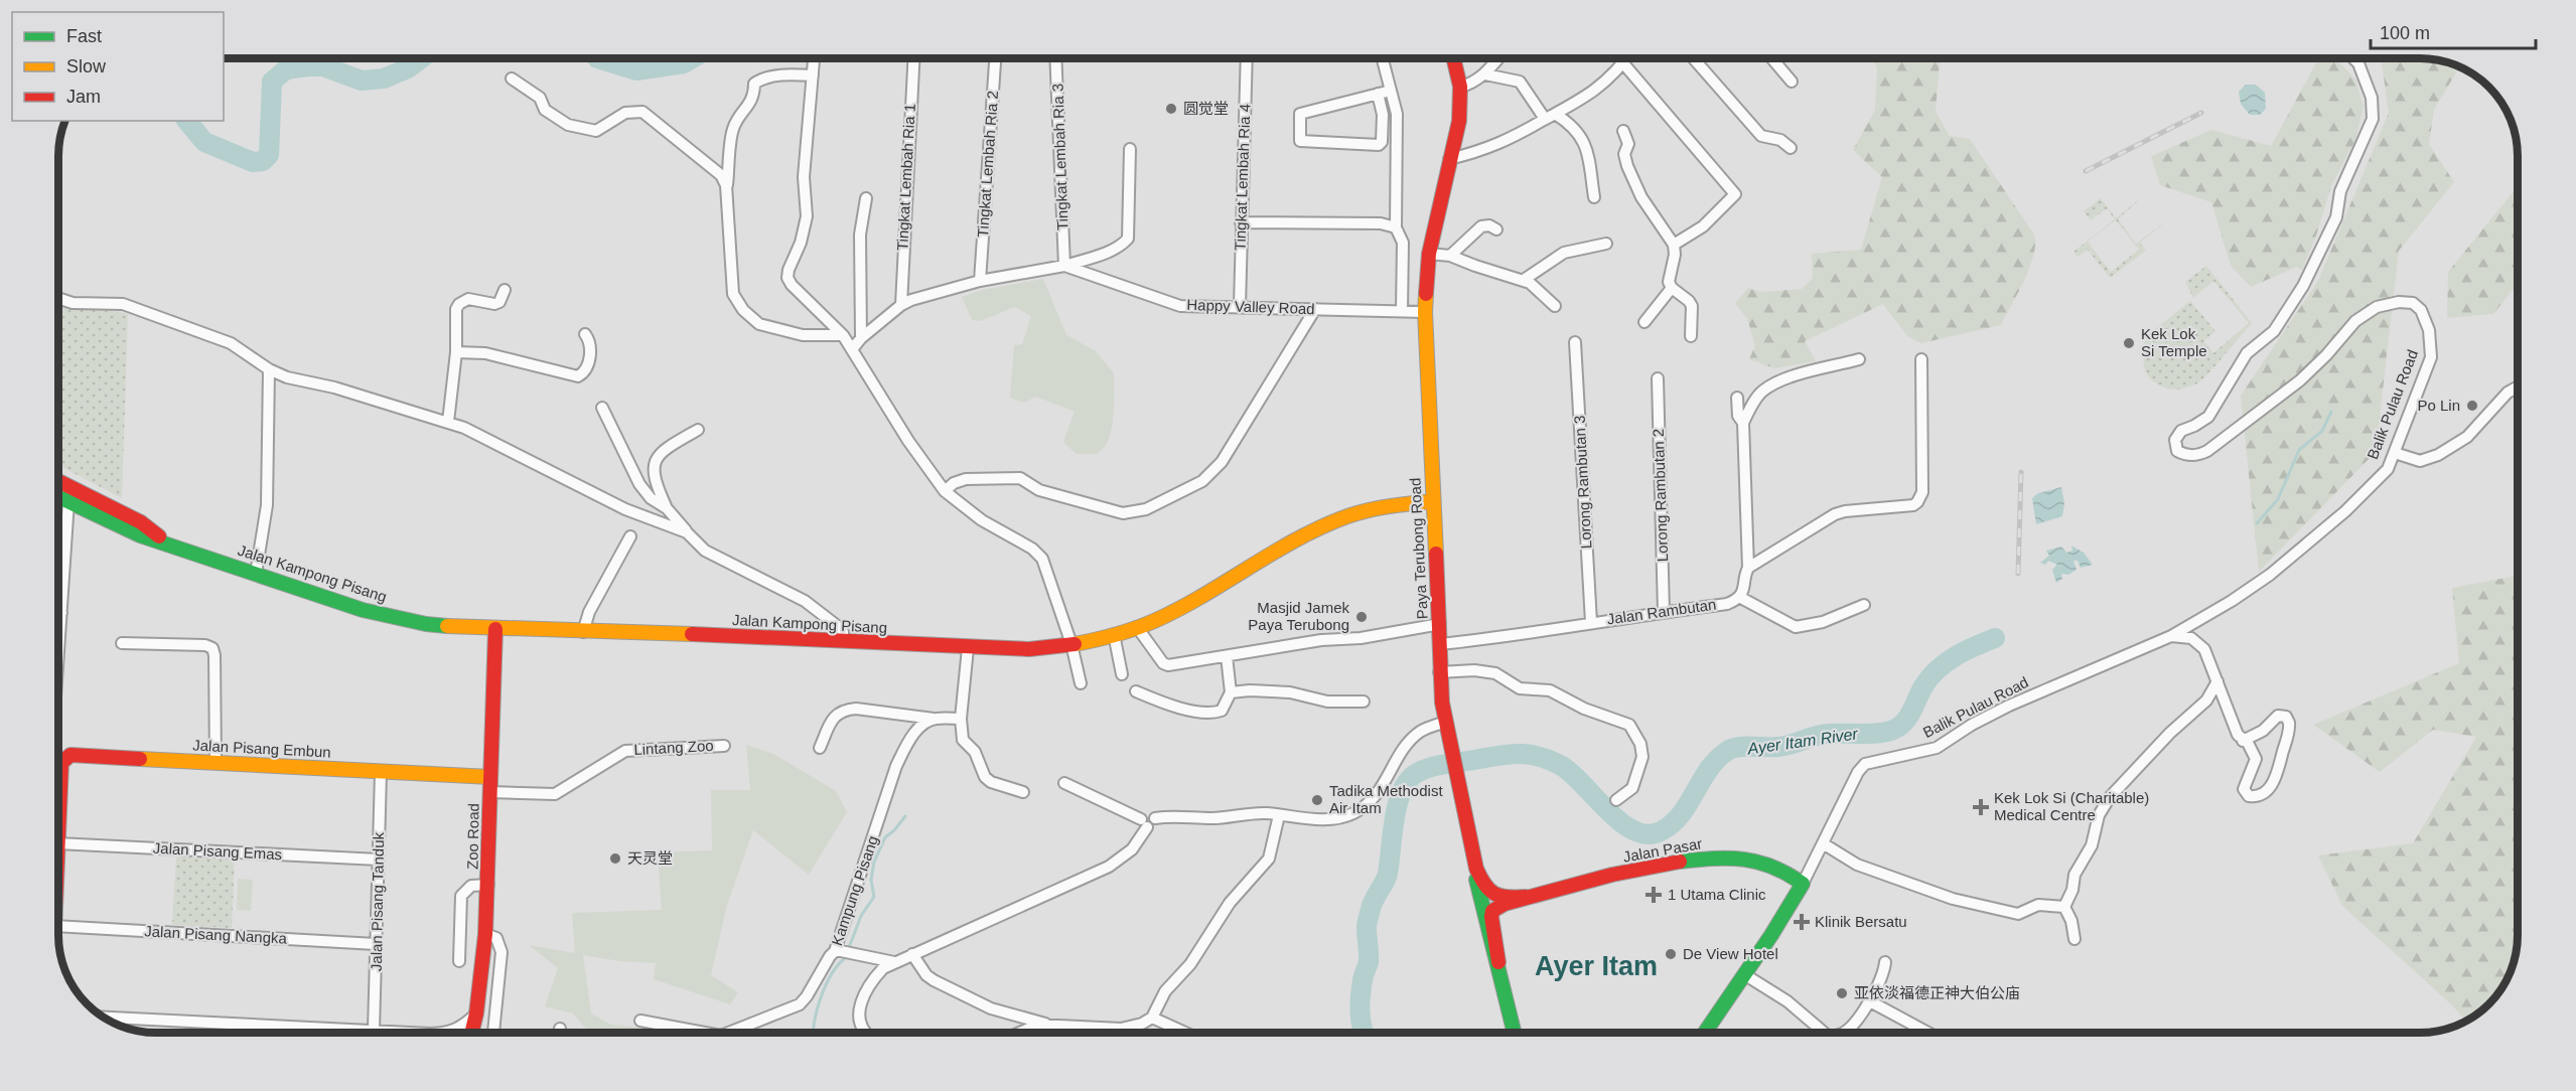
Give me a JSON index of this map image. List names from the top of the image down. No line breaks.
{"streets":{"main road":["Balik Pulau Road","Paya Terubong Road","Jalan Kampong Pisang","Jalan Pisang Embun","Zoo Road","Jalan Pasar"],"street":["Tingkat Lembah Ria 3","Tingkat Lembah Ria 2","Tingkat Lembah Ria 1","Tingkat Lembah Ria 4","Happy Valley Road","Lorong Rambutan 3","Lorong Rambutan 2","Jalan Rambutan","Lintang Zoo","Jalan Pisang Emas","Kampung Pisang","Jalan Pisang Tanduk","Jalan Pisang Nangka"]},"crossings":[["Tingkat Lembah Ria 3","Happy Valley Road"],["Tingkat Lembah Ria 2","Happy Valley Road"],["Tingkat Lembah Ria 1","Happy Valley Road"],["Tingkat Lembah Ria 4","Happy Valley Road"],["Happy Valley Road","Paya Terubong Road"],["Balik Pulau Road","Jalan Pasar"],["Lorong Rambutan 3","Jalan Rambutan"],["Lorong Rambutan 2","Jalan Rambutan"],["Paya Terubong Road","Jalan Kampong Pisang"],["Paya Terubong Road","Jalan Rambutan"],["Paya Terubong Road","Jalan Pasar"],["Jalan Kampong Pisang","Zoo Road"],["Lintang Zoo","Zoo Road"],["Jalan Pisang Embun","Zoo Road"],["Jalan Pisang Embun","Jalan Pisang Tanduk"],["Jalan Pisang Emas","Jalan Pisang Tanduk"],["Jalan Pisang Tanduk","Jalan Pisang Nangka"]],"districts":["Ayer Itam"],"water":["Ayer Itam River"],"places":{"other":["圆觉堂","Kek Lok Si Temple","Po Lin","Masjid Jamek Paya Terubong","Tadika Methodist Air Itam","天灵堂","De View Hotel","亚依淡福德正神大伯公庙"],"health":["Kek Lok Si (Charitable) Medical Centre","1 Utama Clinic","Klinik Bersatu"]},"legend":["Fast","Slow","Jam"],"scale_bar":"100 m"}
